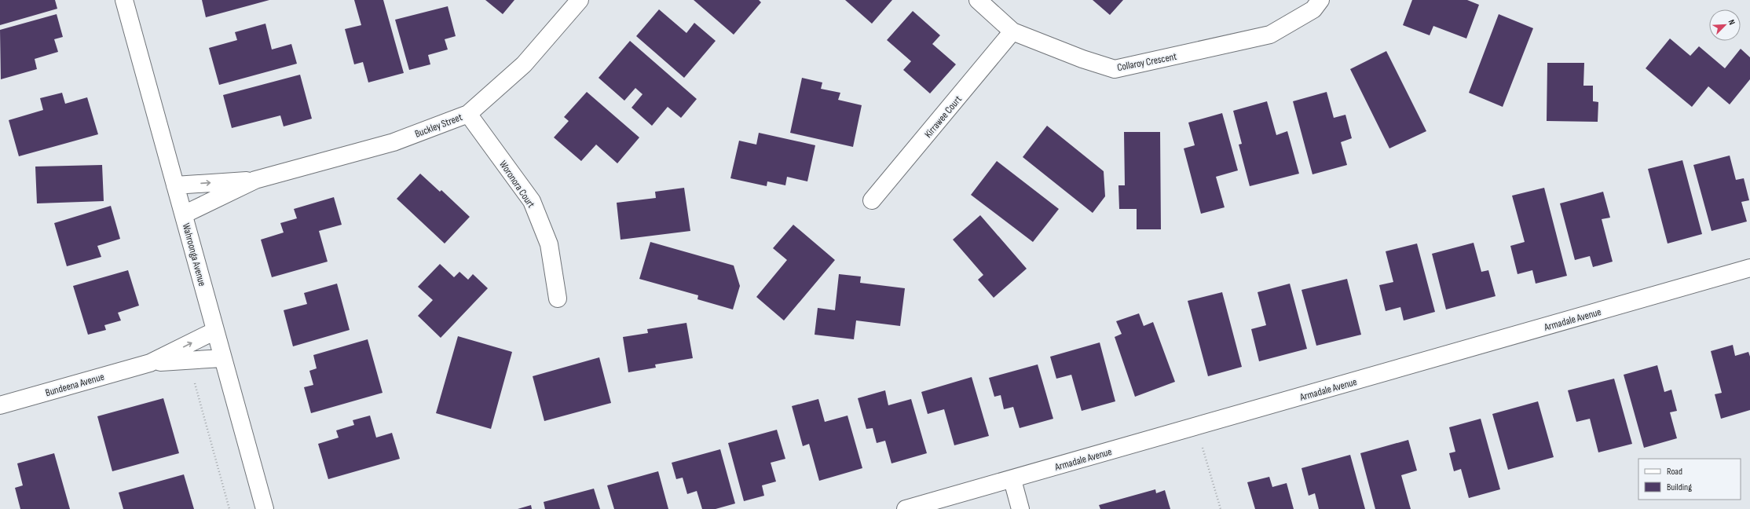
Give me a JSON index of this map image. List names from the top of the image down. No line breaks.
{"streets":{"street":["Collaroy Crescent","Kirrawee Court","Buckley Street","Woronora Court","Wahroonga Avenue","Armadale Avenue","Bundeena Avenue"]},"crossings":[["Collaroy Crescent","Kirrawee Court"],["Buckley Street","Woronora Court"],["Buckley Street","Wahroonga Avenue"],["Wahroonga Avenue","Bundeena Avenue"]],"legend":["Road","Building"],"north":"top right"}
